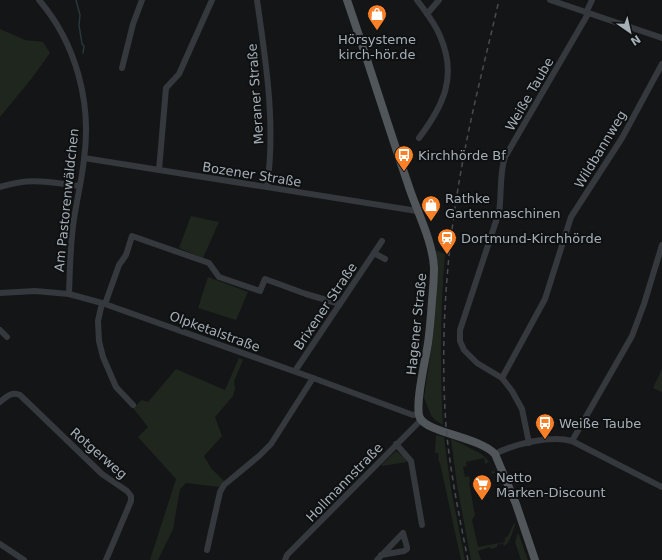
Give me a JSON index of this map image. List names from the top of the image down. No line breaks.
{"streets":{"main road":["Hagener Straße"],"street":["Meraner Straße","Weiße Taube","Wildbannweg","Bozener Straße","Am Pastorenwäldchen","Brixener Straße","Olpketalstraße","Rotgerweg","Hollmannstraße"]},"crossings":[["Meraner Straße","Bozener Straße"],["Weiße Taube","Wildbannweg"],["Bozener Straße","Am Pastorenwäldchen"],["Bozener Straße","Hagener Straße"],["Am Pastorenwäldchen","Olpketalstraße"],["Brixener Straße","Olpketalstraße"],["Hagener Straße","Olpketalstraße"],["Hagener Straße","Hollmannstraße"],["Olpketalstraße","Hollmannstraße"]],"places":{"shop":["Hörsysteme kirch-hör.de","Rathke Gartenmaschinen"],"bus stop":["Kirchhörde Bf","Weiße Taube"],"station":["Dortmund-Kirchhörde"],"supermarket":["Netto Marken-Discount"]},"north":"bottom right"}
